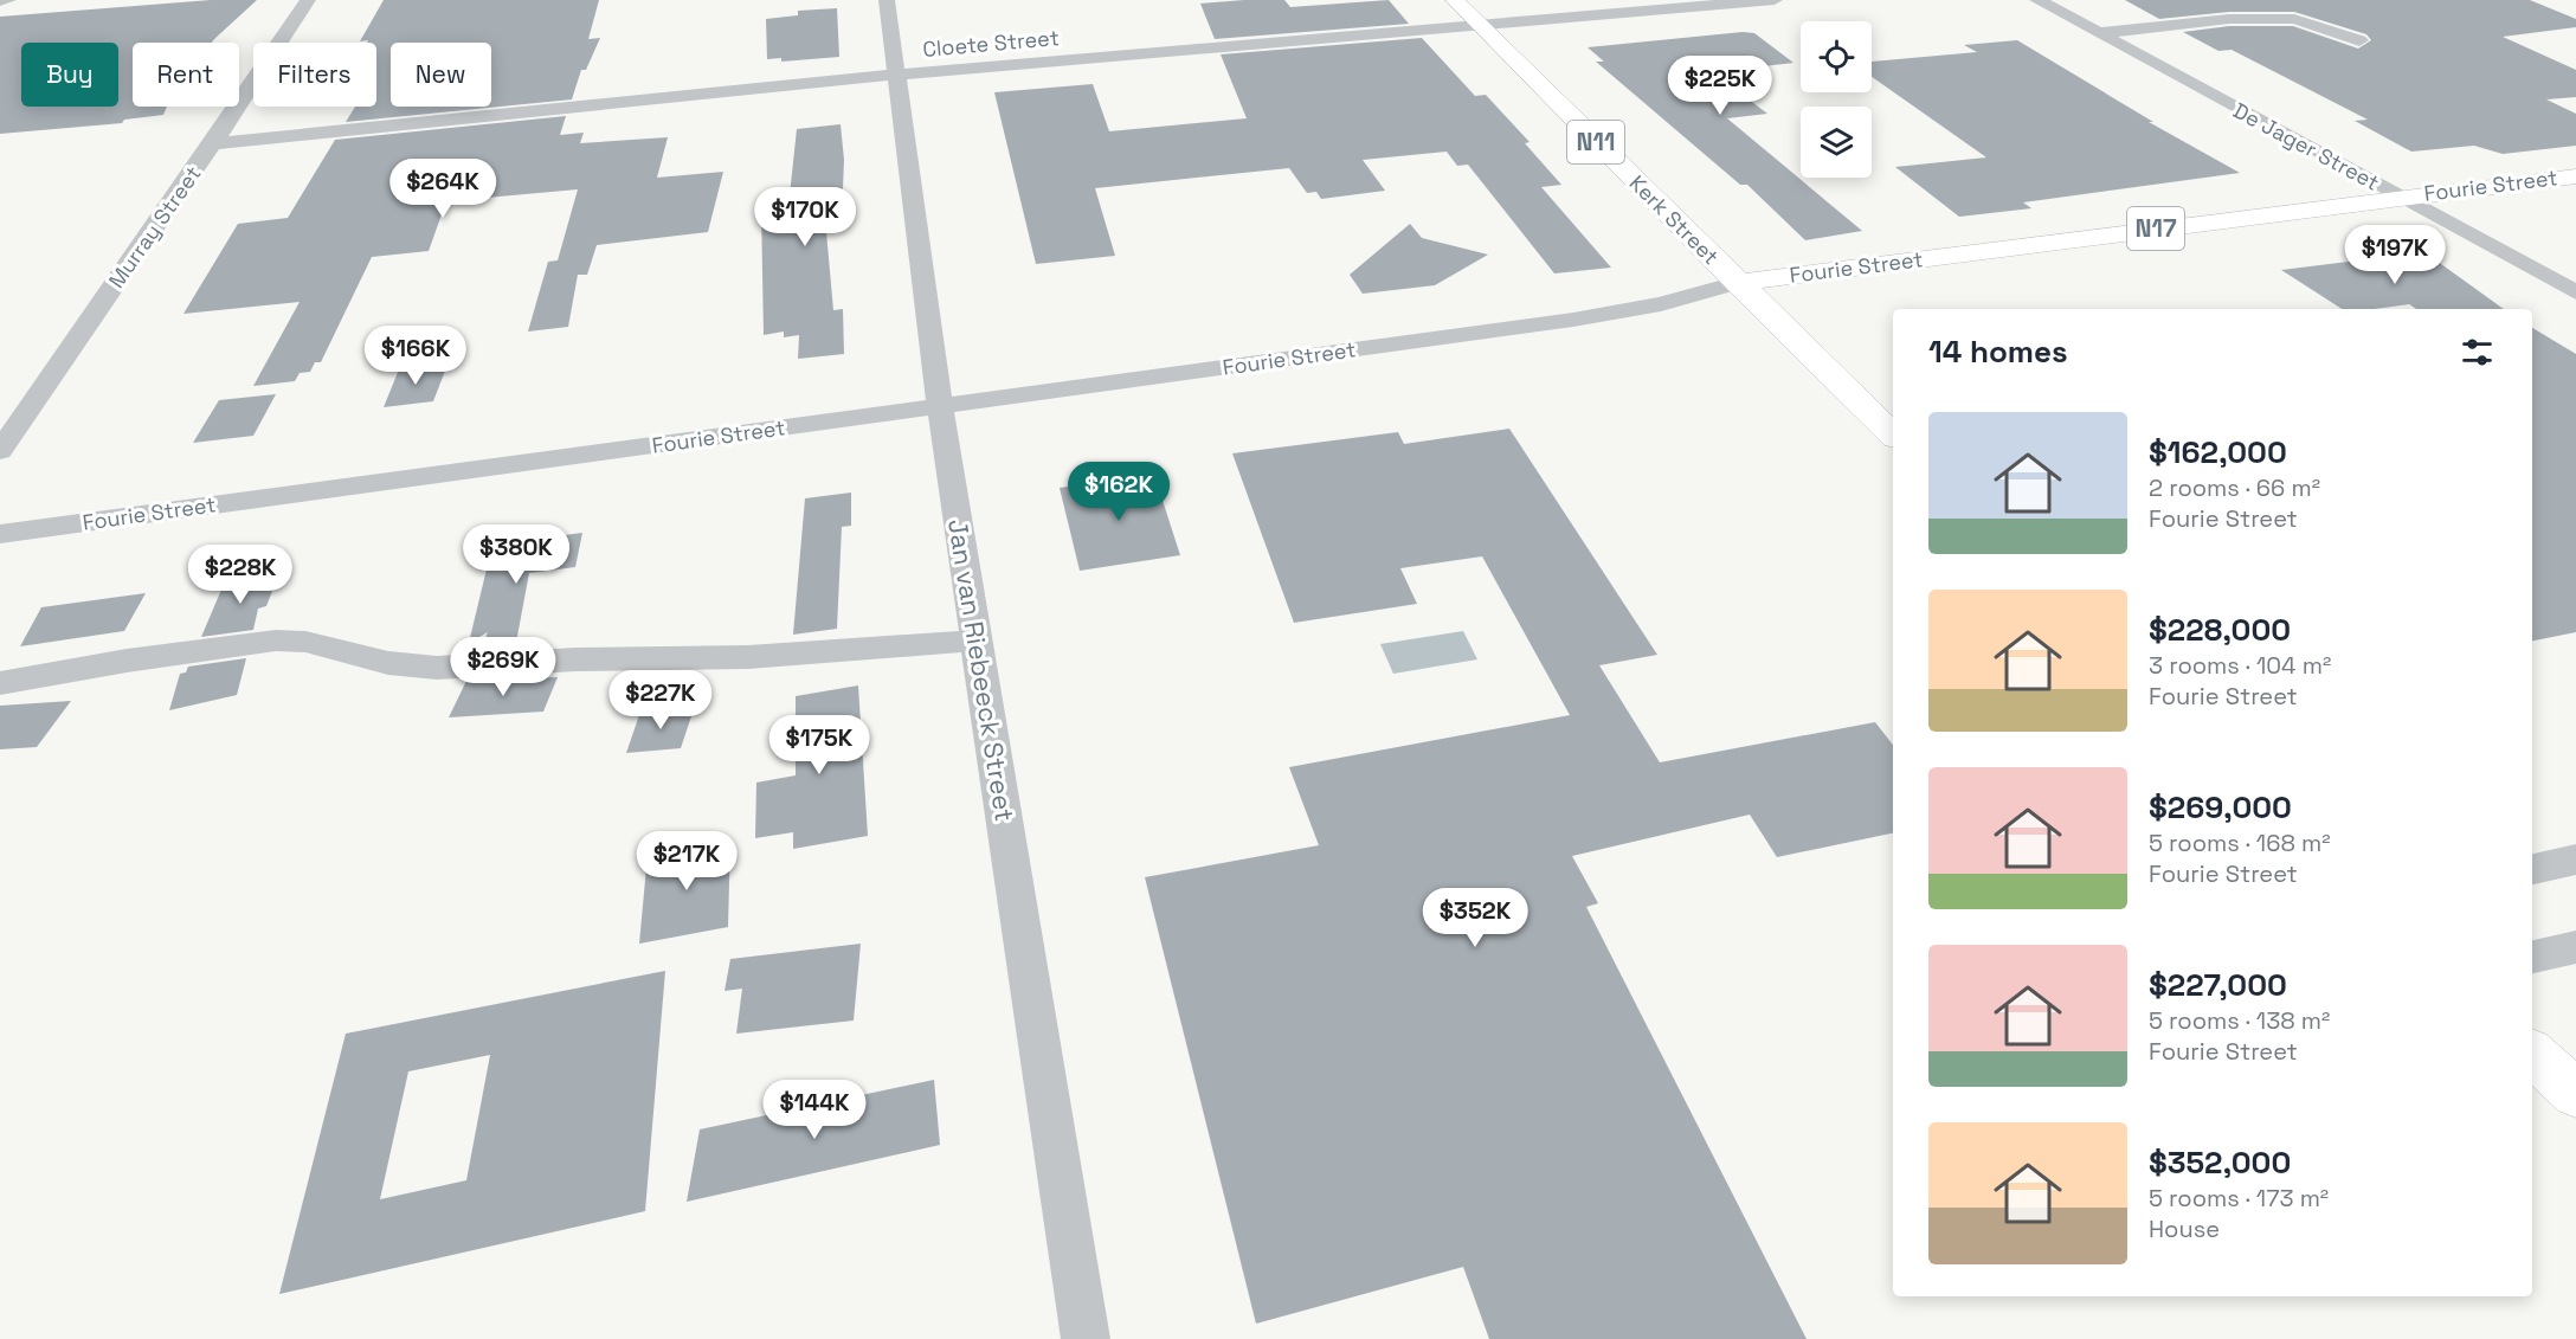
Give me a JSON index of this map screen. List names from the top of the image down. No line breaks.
{"streets":{"highway":["N11","Fourie Street","Kerk Street","N17"],"street":["Cloete Street","De Jager Street","Murray Street","Jan van Riebeeck Street"]},"crossings":[["Cloete Street","Kerk Street"],["Cloete Street","Murray Street"],["Cloete Street","Jan van Riebeeck Street"],["De Jager Street","Fourie Street"],["Fourie Street","Kerk Street"],["Fourie Street","Jan van Riebeeck Street"]],"page":{"chip":["Buy","Rent","Filters","New"],"price":["$225K","$264K","$170K","$197K","$166K","$162K","$380K","$228K","$269K","$227K","$175K","$217K","$352K","$144K"],"heading":"14 homes","list":[{"name":"$162,000","note":"2 rooms · 66 m² · Fourie Street"},{"name":"$228,000","note":"3 rooms · 104 m² · Fourie Street"},{"name":"$269,000","note":"5 rooms · 168 m² · Fourie Street"},{"name":"$227,000","note":"5 rooms · 138 m² · Fourie Street"},{"name":"$352,000","note":"5 rooms · 173 m² · House"}]}}
